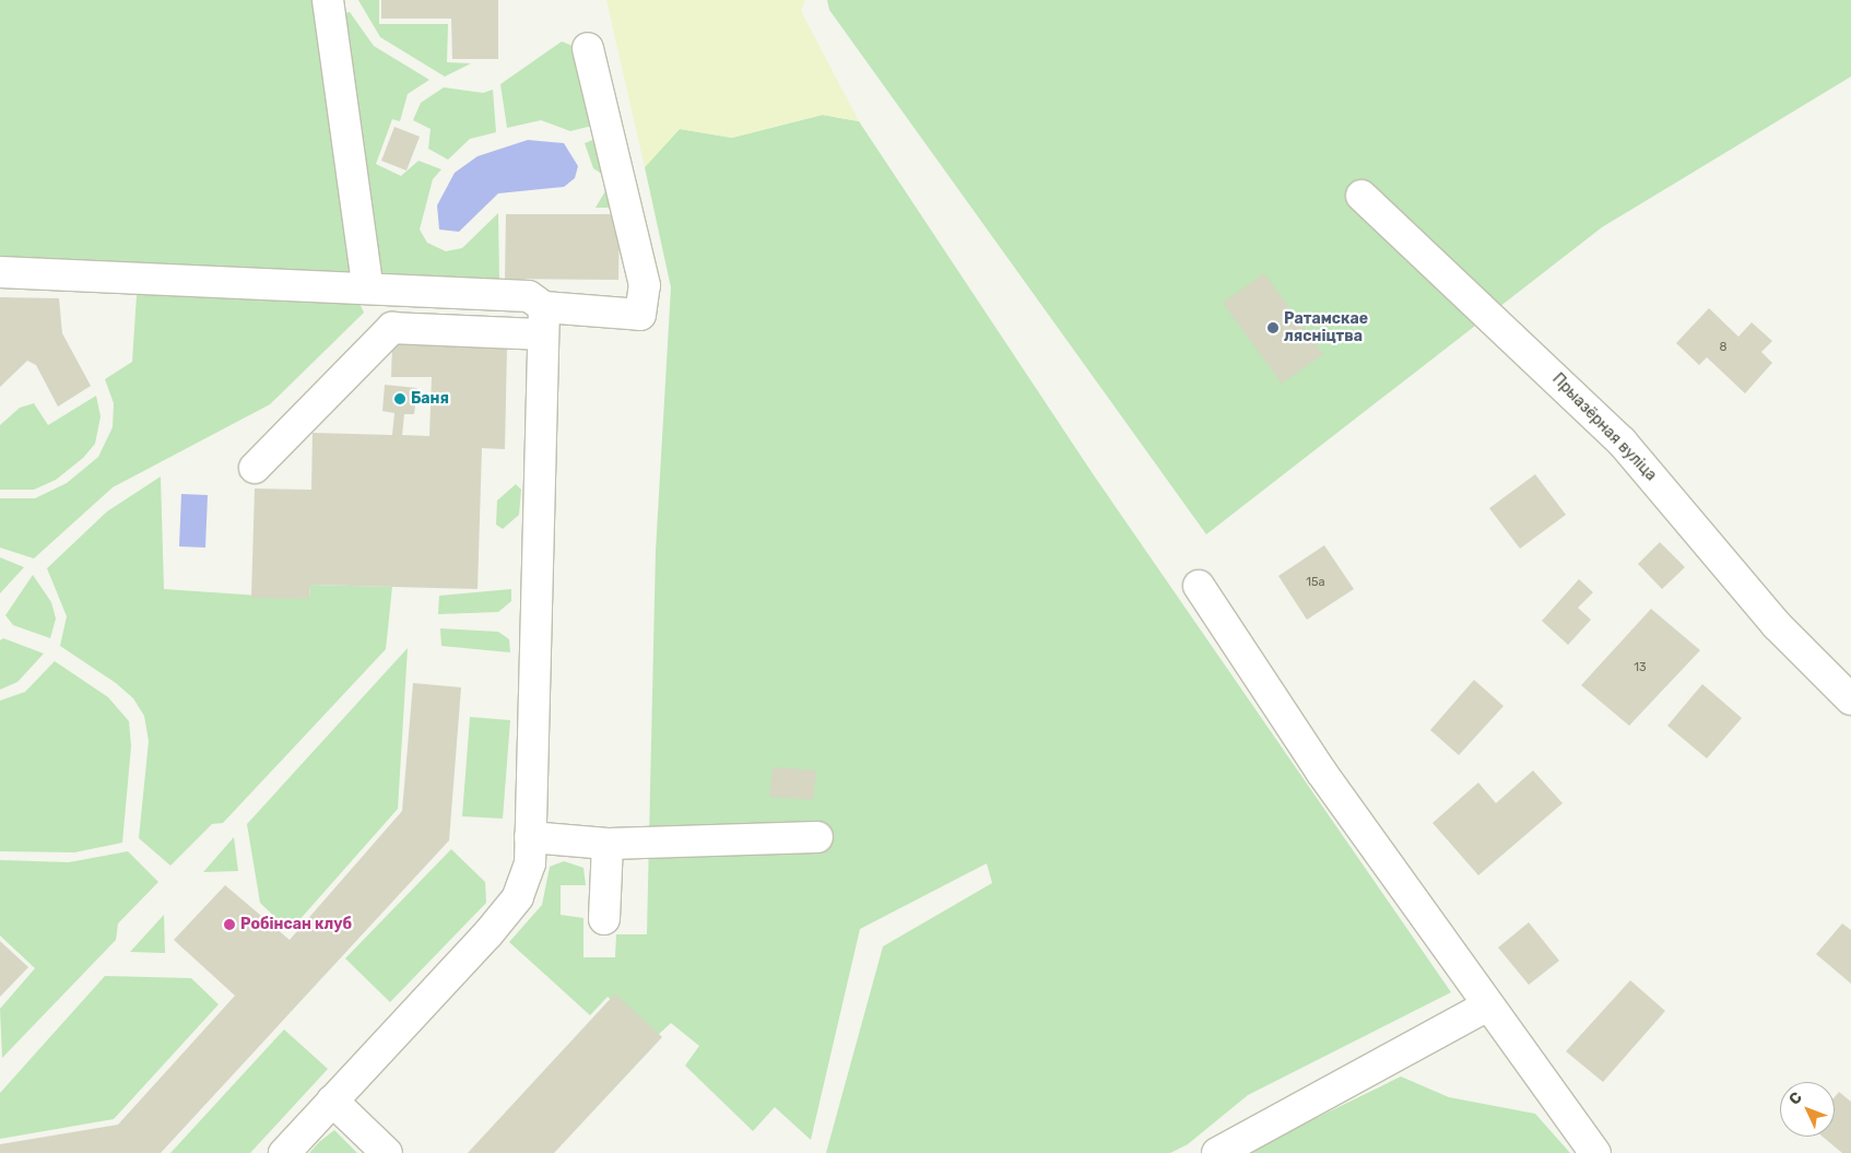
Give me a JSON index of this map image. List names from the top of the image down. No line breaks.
{"streets":{"street":["Прыазёрная вуліца"]},"places":["Ратамскае лясніцтва","Баня","Робінсан клуб"],"house_numbers":["8","15а","13"],"north":"top left"}
